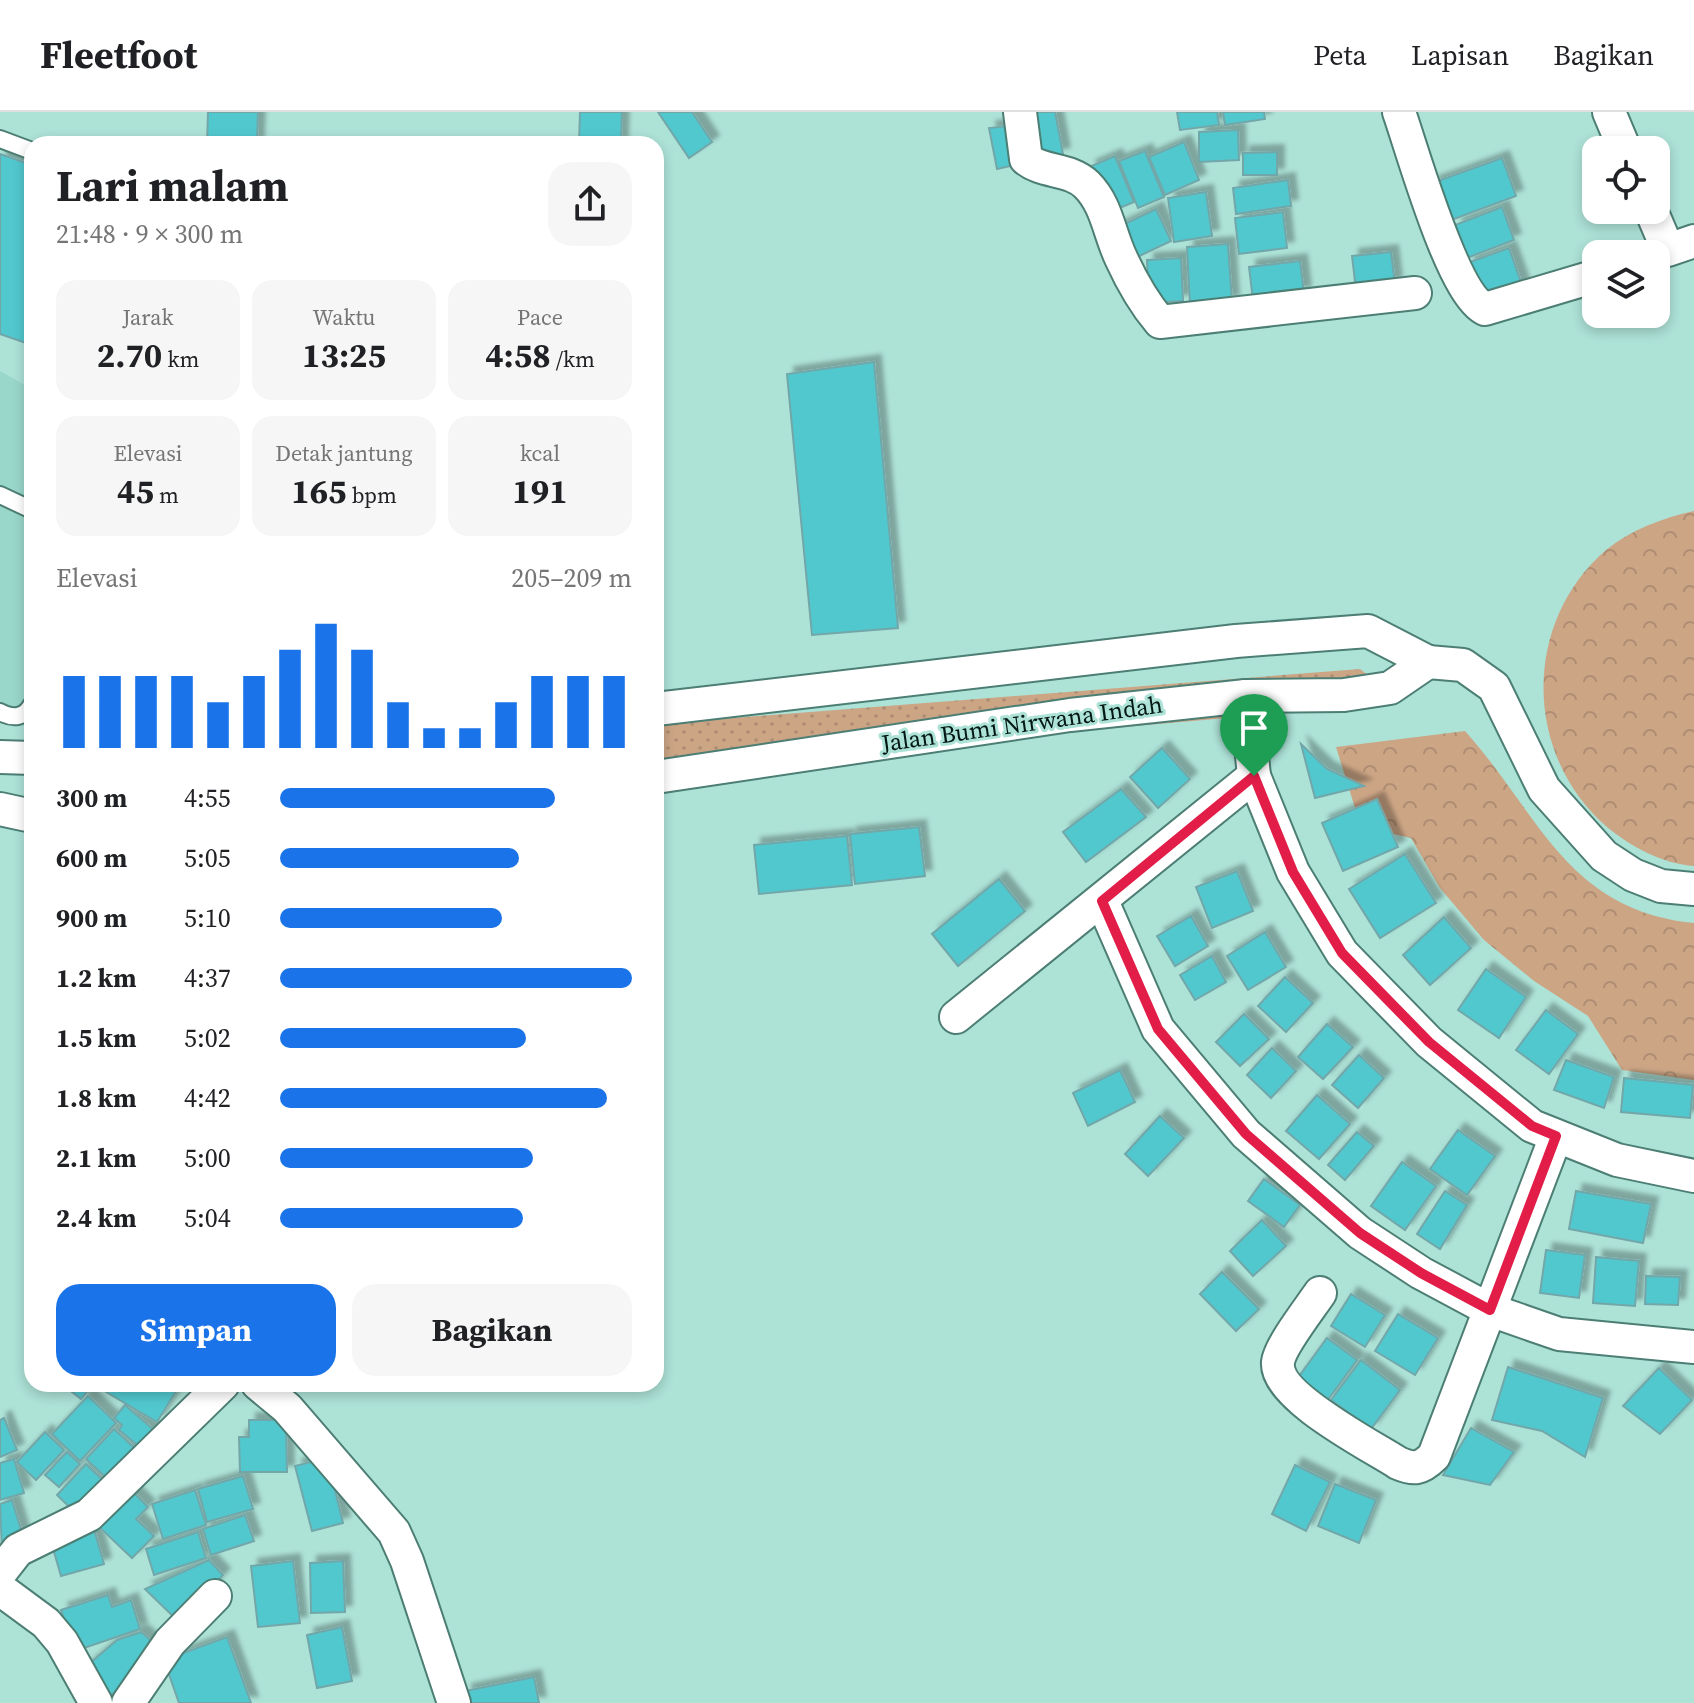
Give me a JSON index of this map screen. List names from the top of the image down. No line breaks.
{"streets":{"street":["Jalan Bumi Nirwana Indah"]},"page":{"header":"Fleetfoot","nav":["Peta","Lapisan","Bagikan"],"heading":["Lari malam","21:48 · 9 × 300 m"],"stats":[["Jarak","2.70 km"],["Waktu","13:25"],["Pace","4:58 /km"],["Elevasi","45 m"],["Detak jantung","165 bpm"],["kcal","191"]],"chart":["Elevasi","205–209 m"],"list":[{"name":"300 m","note":"4:55"},{"name":"600 m","note":"5:05"},{"name":"900 m","note":"5:10"},{"name":"1.2 km","note":"4:37"},{"name":"1.5 km","note":"5:02"},{"name":"1.8 km","note":"4:42"},{"name":"2.1 km","note":"5:00"},{"name":"2.4 km","note":"5:04"}],"buttons":["Simpan","Bagikan"]}}
